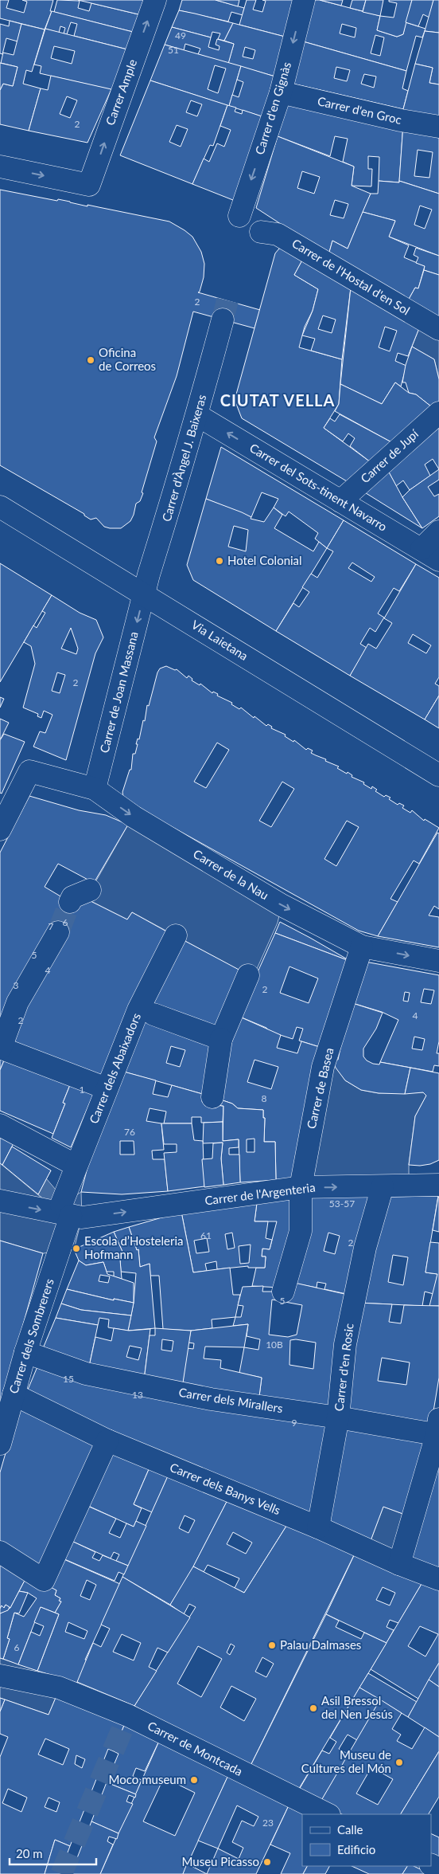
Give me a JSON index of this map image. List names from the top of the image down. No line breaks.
{"streets":{"street":["Carrer Ample","Carrer d'en Gignàs","Carrer d'en Groc","Carrer de l'Hostal d'en Sol","Carrer de Jupí","Carrer d'Àngel J. Baixeras","Carrer del Sots-tinent Navarro","Via Laietana","Carrer de Joan Massana","Carrer de la Nau","Carrer dels Abaixadors","Carrer de Basea","Carrer de l'Argenteria","Carrer dels Sombrerers","Carrer d'en Rosic","Carrer dels Mirallers","Carrer dels Banys Vells","Carrer de Montcada"]},"crossings":[["Carrer d'en Gignàs","Carrer d'en Groc"],["Carrer de Jupí","Carrer del Sots-tinent Navarro"],["Carrer d'Àngel J. Baixeras","Carrer del Sots-tinent Navarro"],["Carrer d'Àngel J. Baixeras","Via Laietana"],["Carrer d'Àngel J. Baixeras","Carrer de Joan Massana"],["Via Laietana","Carrer de Joan Massana"],["Carrer de Joan Massana","Carrer de la Nau"],["Carrer de la Nau","Carrer de Basea"],["Carrer dels Abaixadors","Carrer de l'Argenteria"],["Carrer dels Abaixadors","Carrer dels Sombrerers"],["Carrer de Basea","Carrer de l'Argenteria"],["Carrer de l'Argenteria","Carrer dels Sombrerers"],["Carrer de l'Argenteria","Carrer d'en Rosic"],["Carrer dels Sombrerers","Carrer dels Mirallers"],["Carrer dels Sombrerers","Carrer dels Banys Vells"],["Carrer d'en Rosic","Carrer dels Mirallers"],["Carrer d'en Rosic","Carrer dels Banys Vells"]],"one_way":["Carrer d'en Gignàs","Carrer del Sots-tinent Navarro","Carrer de Joan Massana","Carrer de la Nau"],"districts":["CIUTAT VELLA"],"places":["Oficina de Correos","Hotel Colonial","Escola d’Hosteleria Hofmann","Palau Dalmases","Asil Bressol del Nen Jesús","Museu de Cultures del Món","Moco museum","Museu Picasso"],"house_numbers":["49","51","2","2","2","6","7","5","4","3","2","4","2","1","8","76","53-57","61","2","5","10B","15","13","9","6","23"],"legend":["Calle","Edificio"],"scale_bar":"20 m"}
